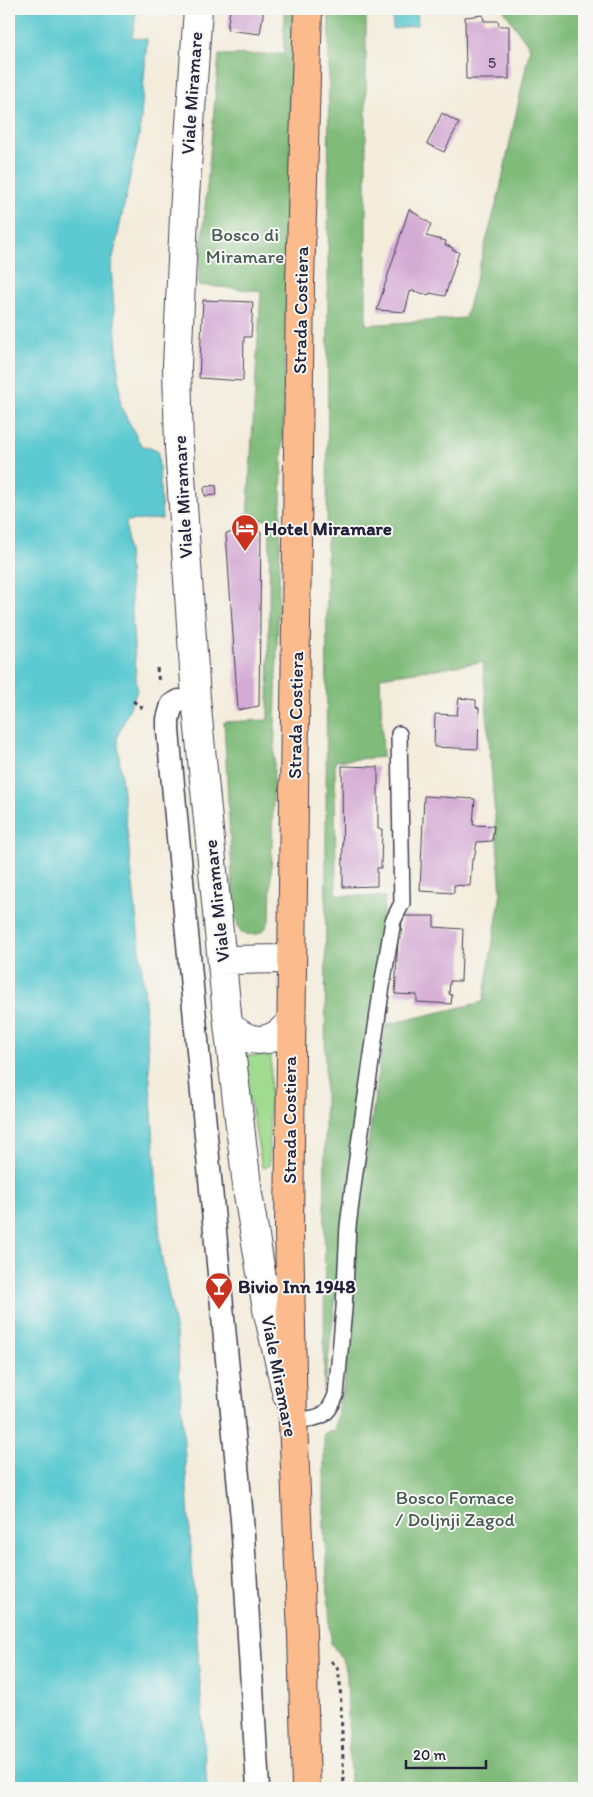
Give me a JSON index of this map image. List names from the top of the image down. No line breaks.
{"streets":{"main road":["Viale Miramare","Strada Costiera"]},"crossings":[["Viale Miramare","Strada Costiera"]],"parks":["Bosco di Miramare","Bosco Fornace / Doljnji Zagod"],"places":{"hotel":["Hotel Miramare"],"bar":["Bivio Inn 1948"]},"house_numbers":["5"],"scale_bar":"20 m"}
